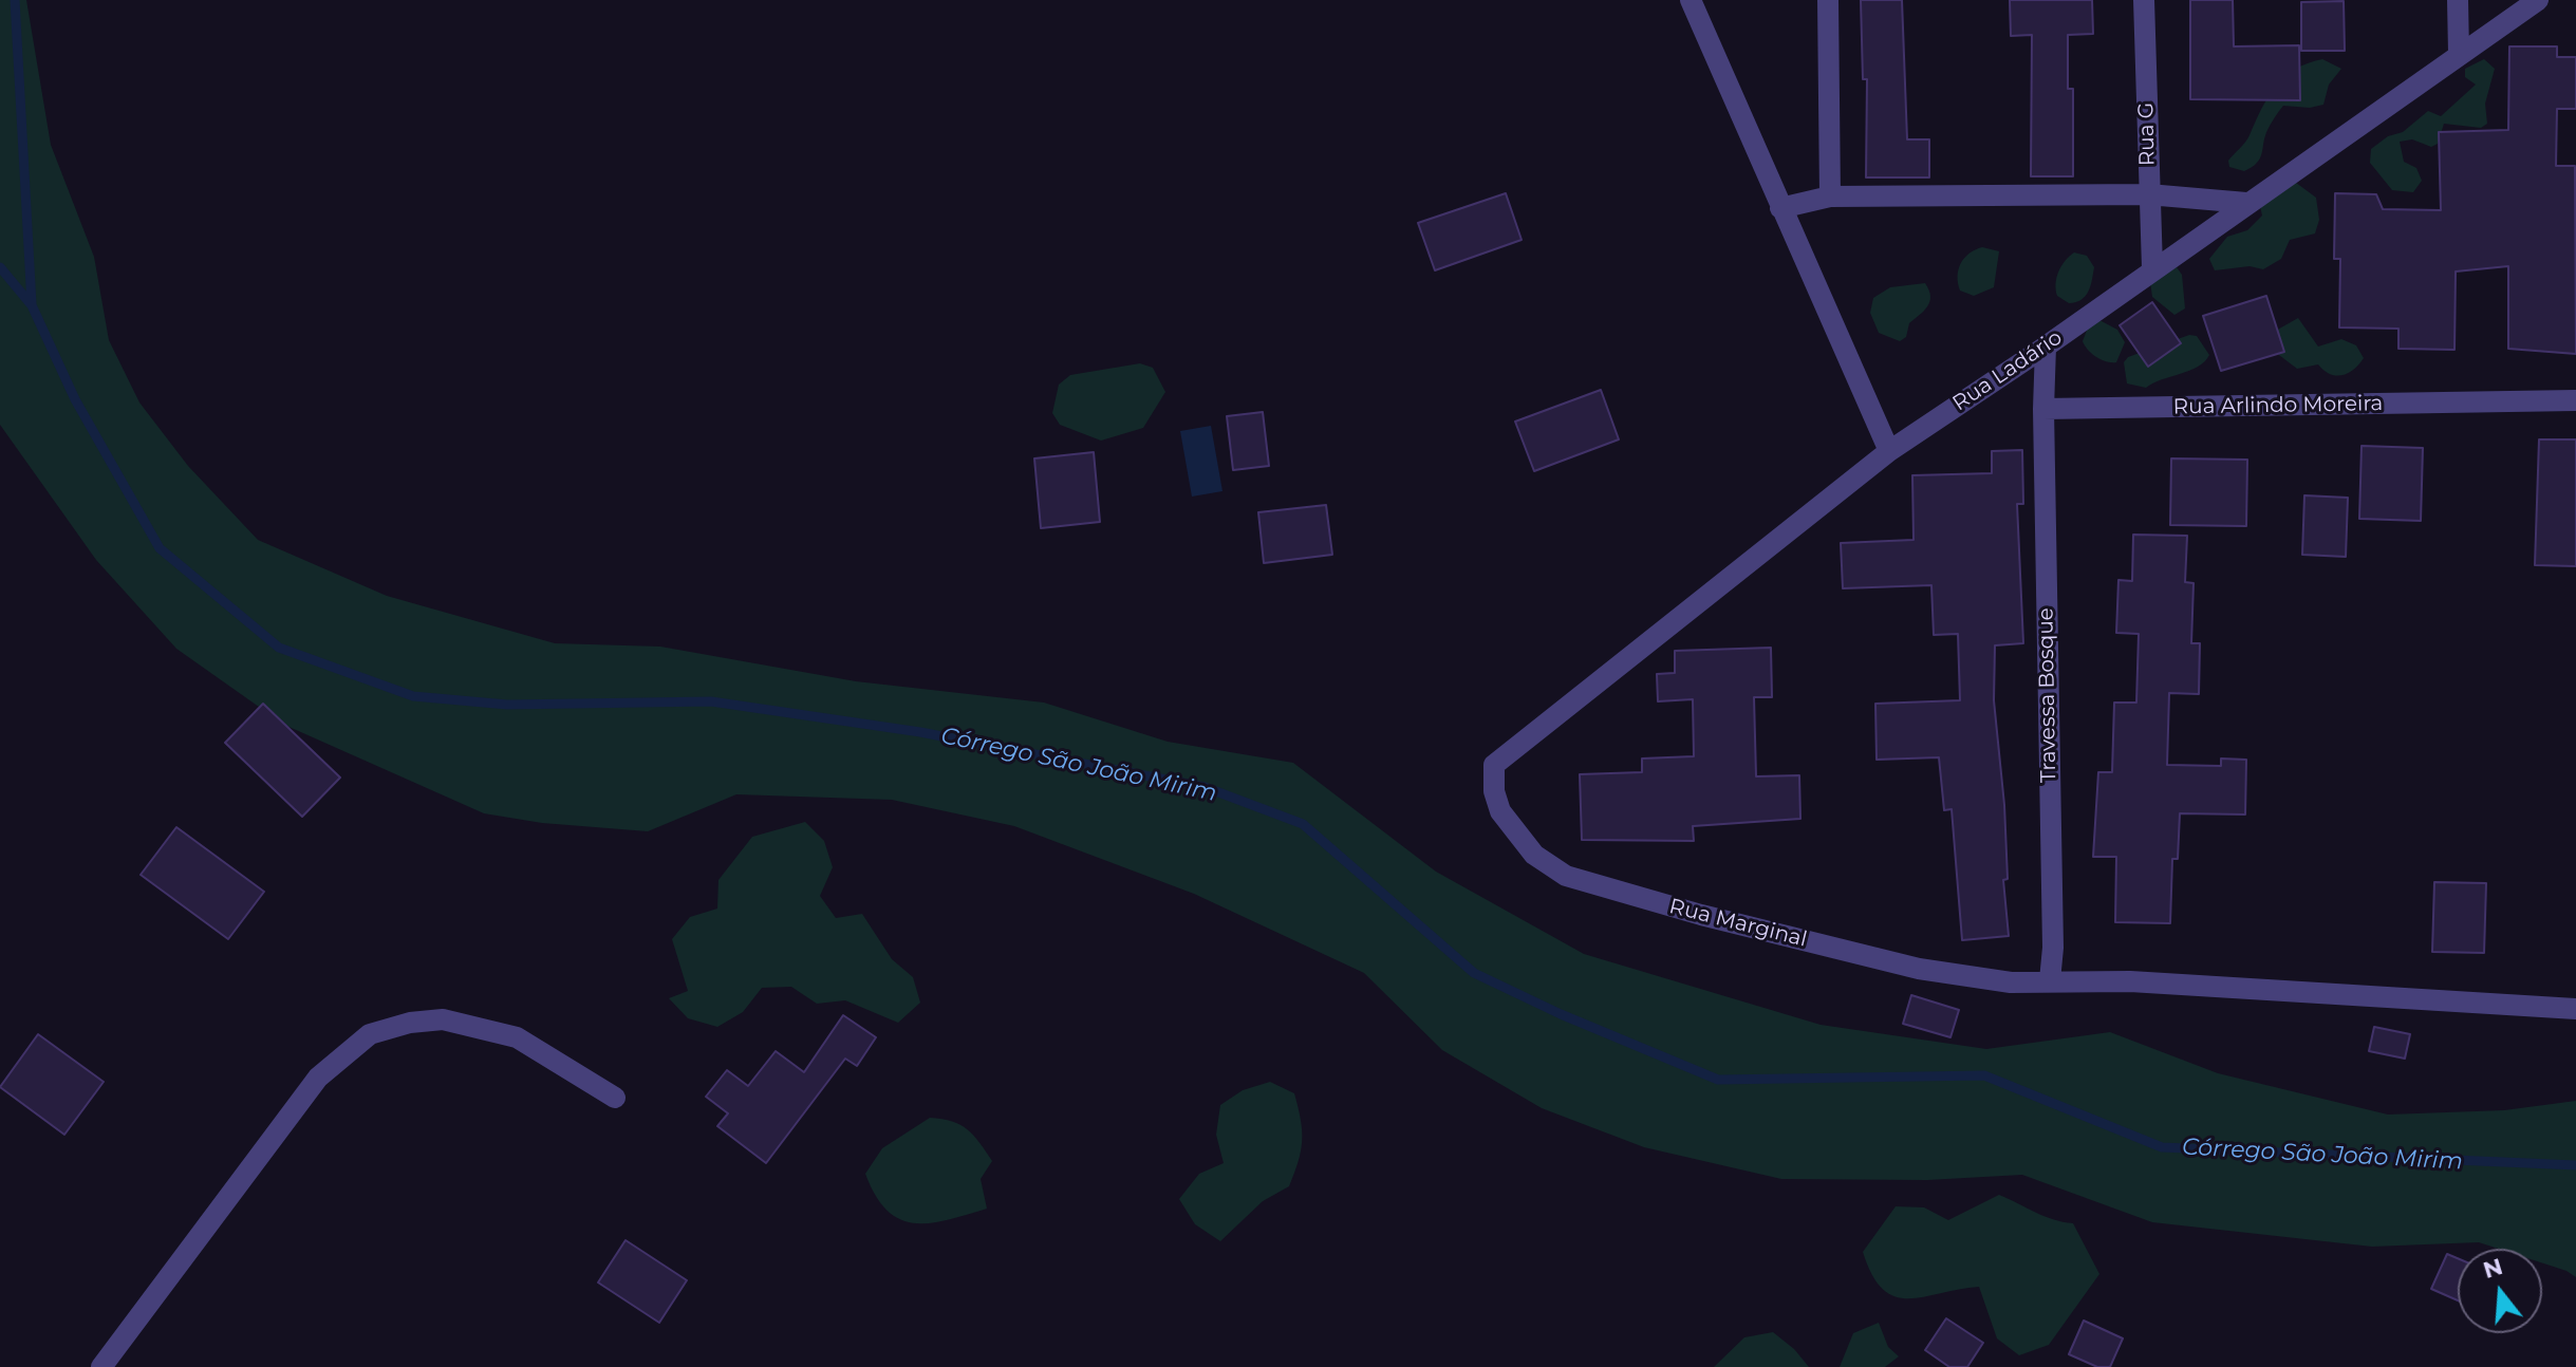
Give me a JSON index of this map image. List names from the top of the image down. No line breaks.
{"streets":{"street":["Rua G","Rua Ladário","Rua Arlindo Moreira","Travessa Bosque","Rua Marginal"]},"crossings":[["Rua G","Rua Ladário"],["Rua Ladário","Rua Marginal"],["Rua Arlindo Moreira","Travessa Bosque"],["Travessa Bosque","Rua Marginal"]],"water":["Córrego São João Mirim"],"north":"top"}
